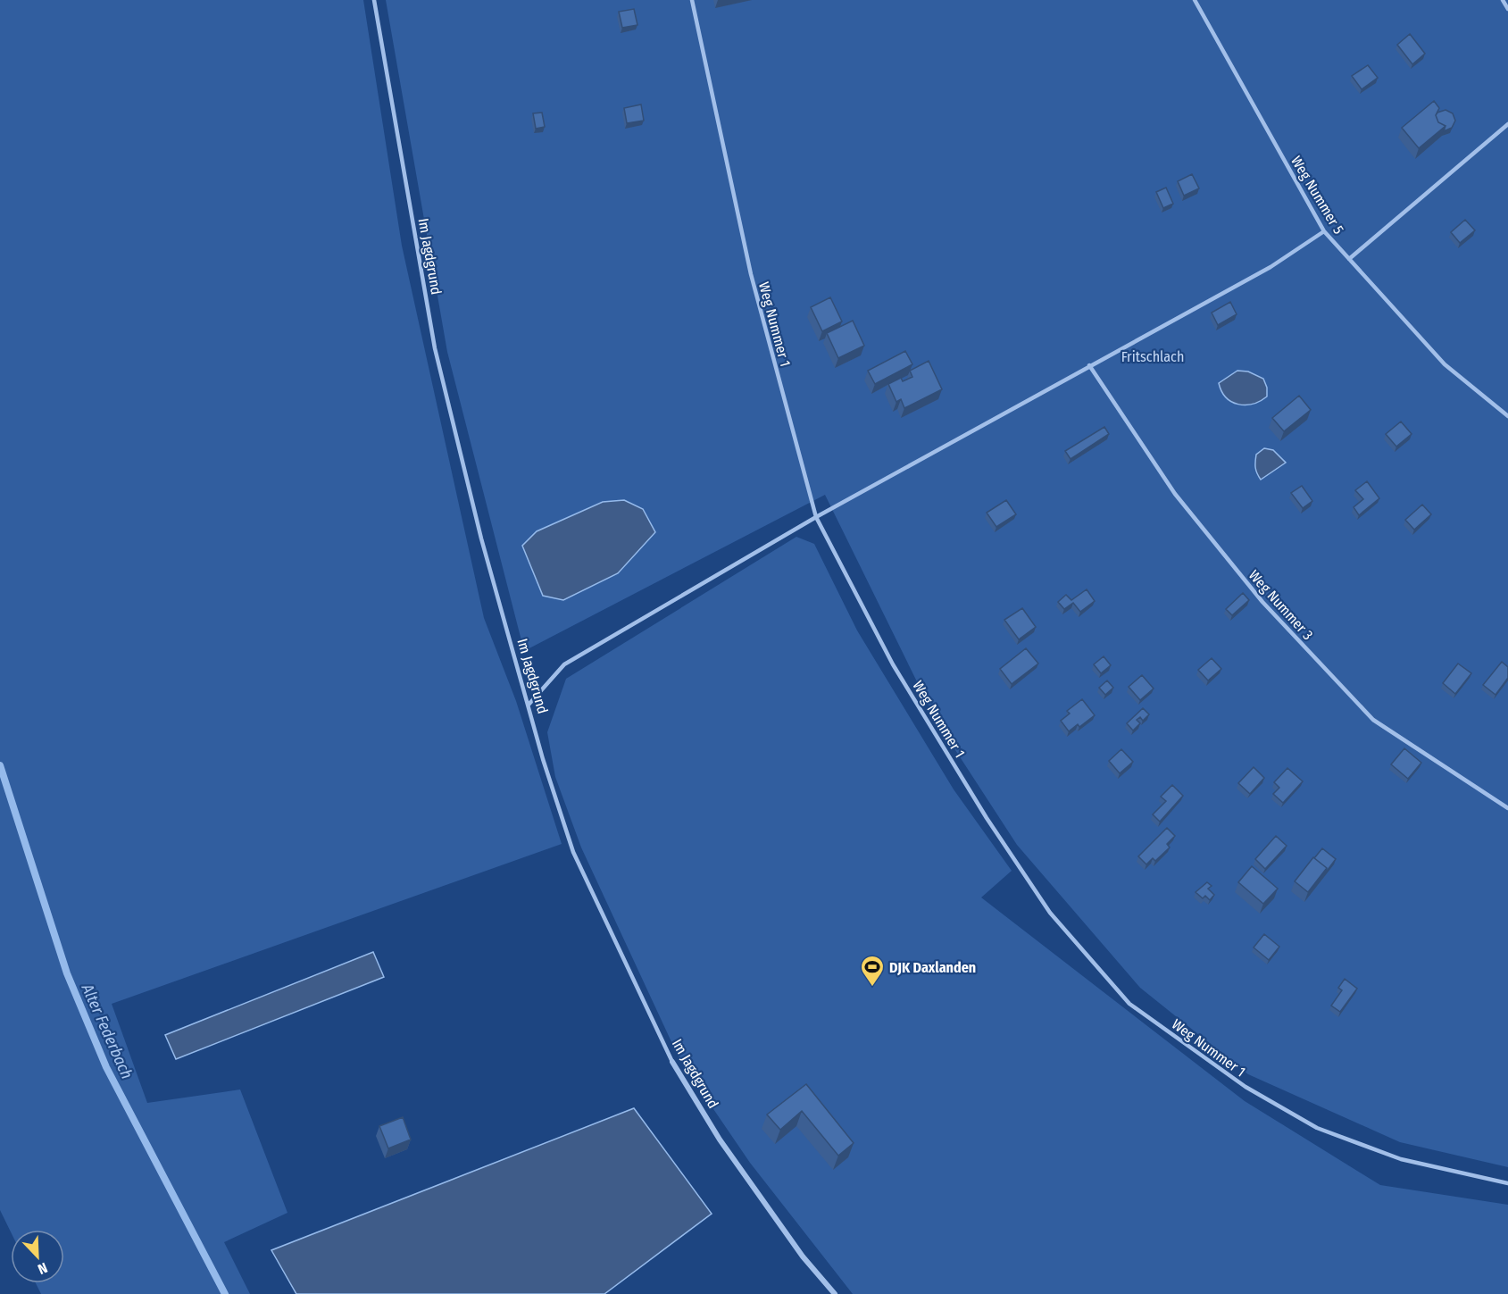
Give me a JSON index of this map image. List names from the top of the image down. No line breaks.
{"streets":{"street":["Im Jagdgrund"],"lane":["Weg Nummer 5","Weg Nummer 1","Weg Nummer 3"]},"water":["Alter Federbach"],"parks":["Fritschlach"],"places":{"sports":["DJK Daxlanden"]},"north":"bottom right"}
